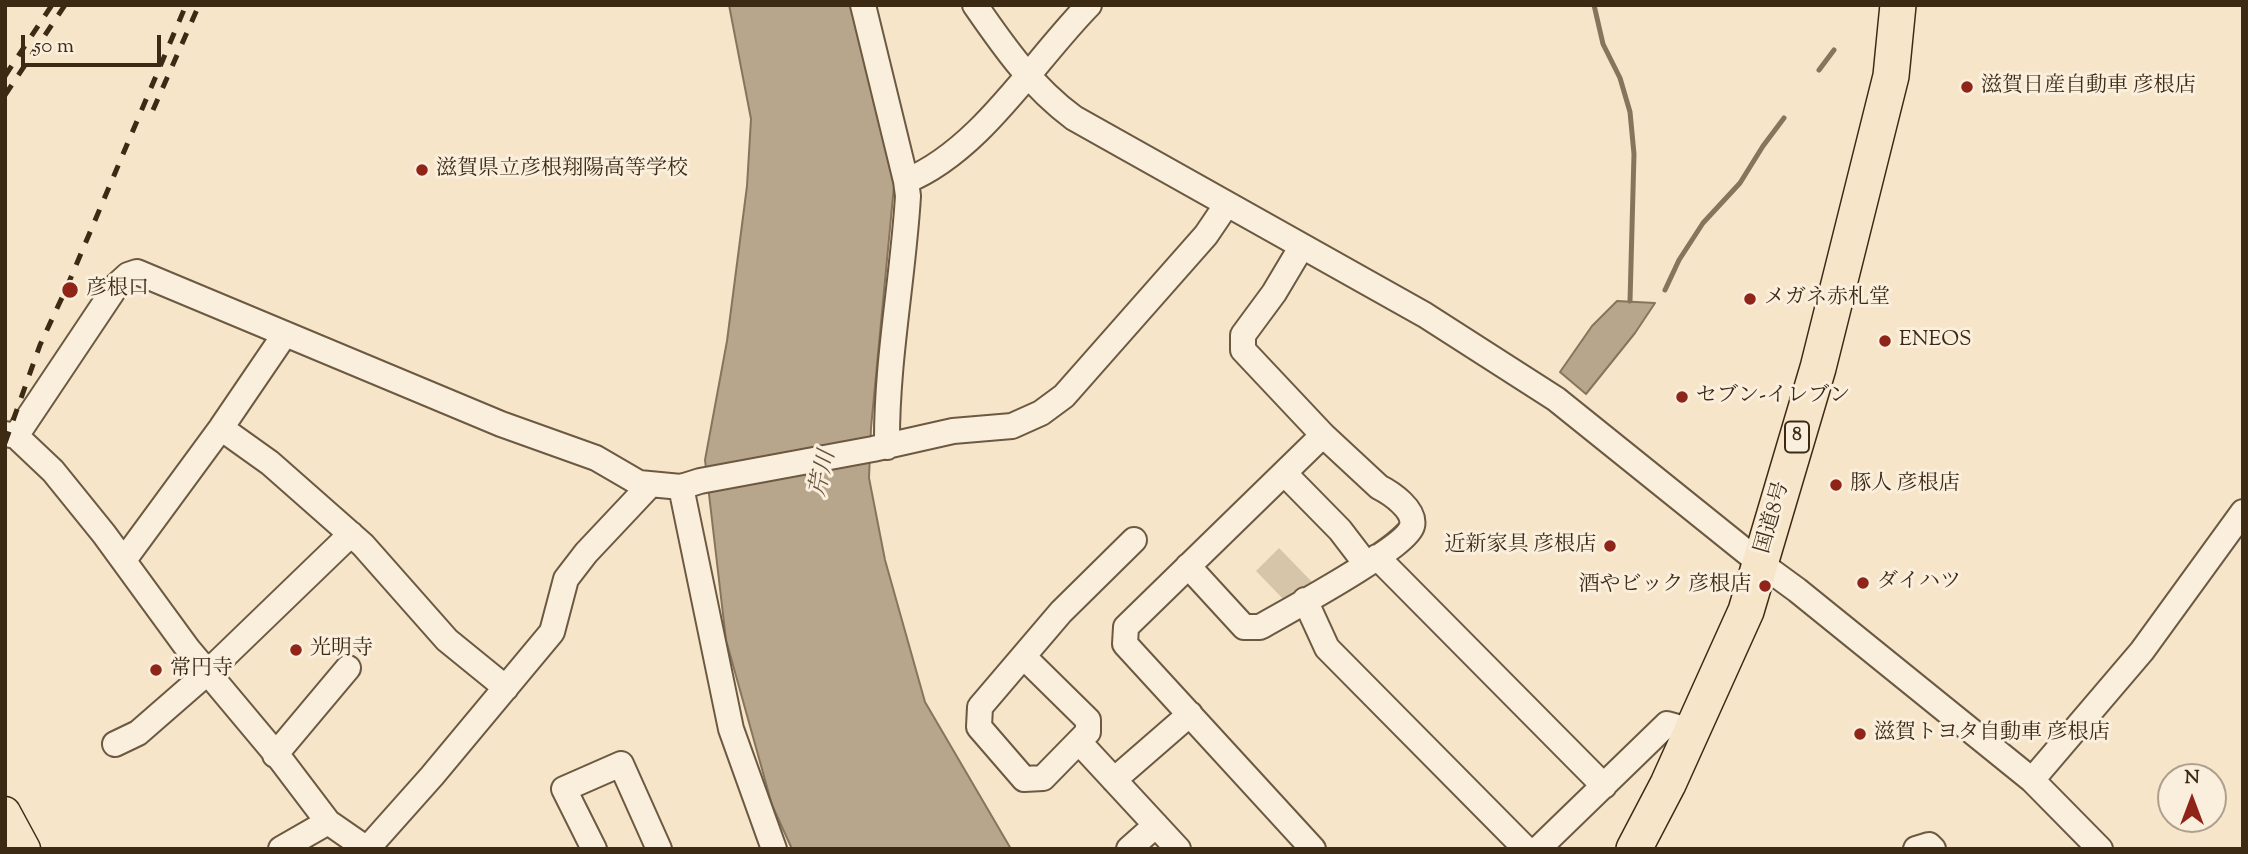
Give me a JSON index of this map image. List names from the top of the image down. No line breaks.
{"streets":{"highway":["8","国道8号"]},"water":["芹川"],"places":["滋賀日産自動車 彦根店","滋賀県立彦根翔陽高等学校","彦根口","メガネ赤札堂","ENEOS","セブン-イレブン","豚人 彦根店","近新家具 彦根店","ダイハツ","酒やビック 彦根店","光明寺","常円寺","滋賀トヨタ自動車 彦根店"],"scale_bar":"50 m","north":"top"}
